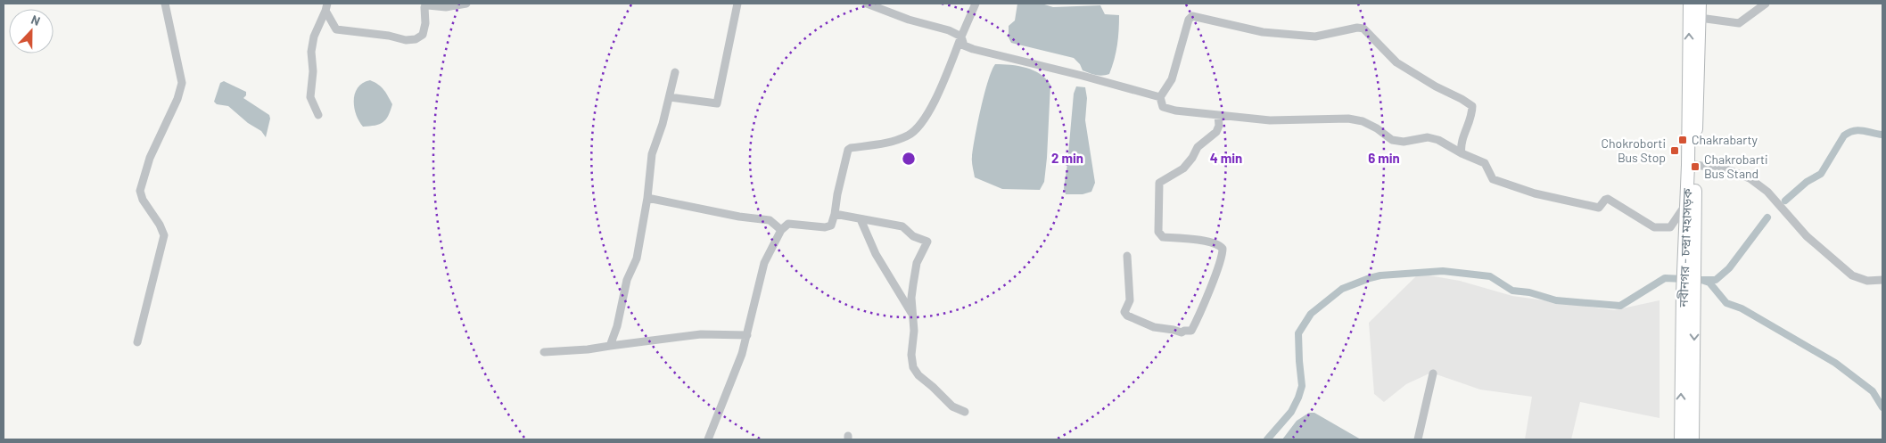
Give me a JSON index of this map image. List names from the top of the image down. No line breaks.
{"streets":{"highway":["নবীনগর - চন্দ্রা মহাসড়ক"]},"places":{"transit":["Chakrabarty","Chokroborti Bus Stop","Chakrobarti Bus Stand"]},"north":"top","rings":["2 min","4 min","6 min"]}
